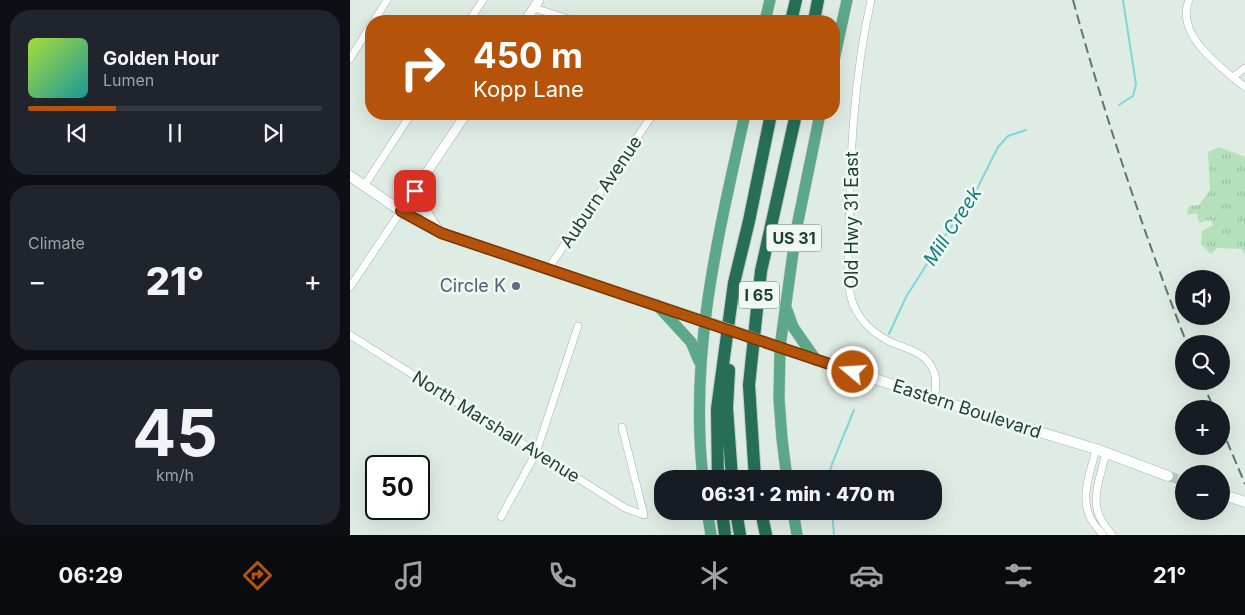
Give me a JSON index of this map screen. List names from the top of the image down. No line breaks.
{"streets":{"highway":["I 65"],"main road":["US 31","Eastern Boulevard"],"street":["Auburn Avenue","Old Hwy 31 East","North Marshall Avenue"]},"crossings":[["Auburn Avenue","Eastern Boulevard"],["Old Hwy 31 East","Eastern Boulevard"],["US 31","Eastern Boulevard"]],"water":["Mill Creek"],"places":["Circle K"],"page":{"turn":["450 m","Kopp Lane"],"song":["Golden Hour","Lumen"],"tile":["Climate",["45","km/h"]],"heat":["−","21°","+"],"map_buttons":["+","−"],"limit":"50","trip":"06:31 · 2 min · 470 m","tabs":["06:29","21°"]}}
